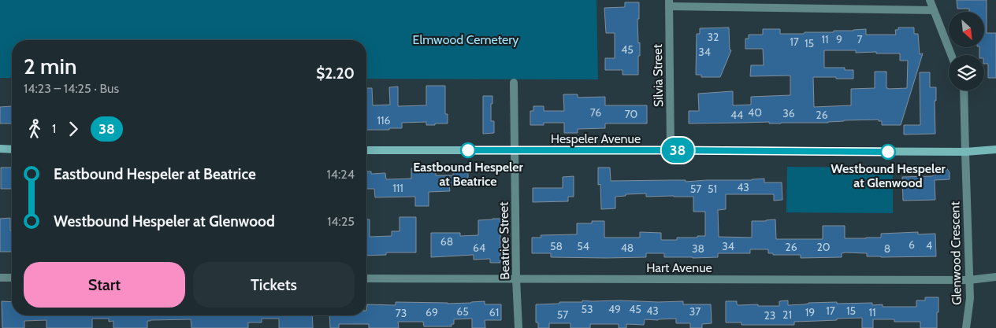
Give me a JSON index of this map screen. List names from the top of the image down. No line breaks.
{"streets":{"main road":["Hespeler Avenue"],"street":["Silvia Street","Beatrice Street","Glenwood Crescent","Hart Avenue"]},"crossings":[["Silvia Street","Hespeler Avenue"],["Hespeler Avenue","Beatrice Street"],["Hespeler Avenue","Glenwood Crescent"],["Beatrice Street","Hart Avenue"],["Glenwood Crescent","Hart Avenue"]],"parks":["Elmwood Cemetery"],"places":["Eastbound Hespeler at Beatrice","Westbound Hespeler at Glenwood"],"lines":["bus line 38"],"house_numbers":["32","11","9","7","17","15","45","34","76","40","36","70","44","26","116","43","111","57","51","68","6","4","58","54","34","26","20","64","48","38","8","53","49","45","43","17","15","65","37","69","61","19","11","73","57","21","23"],"north":"bottom right","page":{"on_map":"38","heading":["2 min","14:23 – 14:25 · Bus","$2.20"],"legs":["1","38"],"list":[{"name":"Eastbound Hespeler at Beatrice","value":"14:24"},{"name":"Westbound Hespeler at Glenwood","value":"14:25"}],"buttons":["Start","Tickets"]}}
